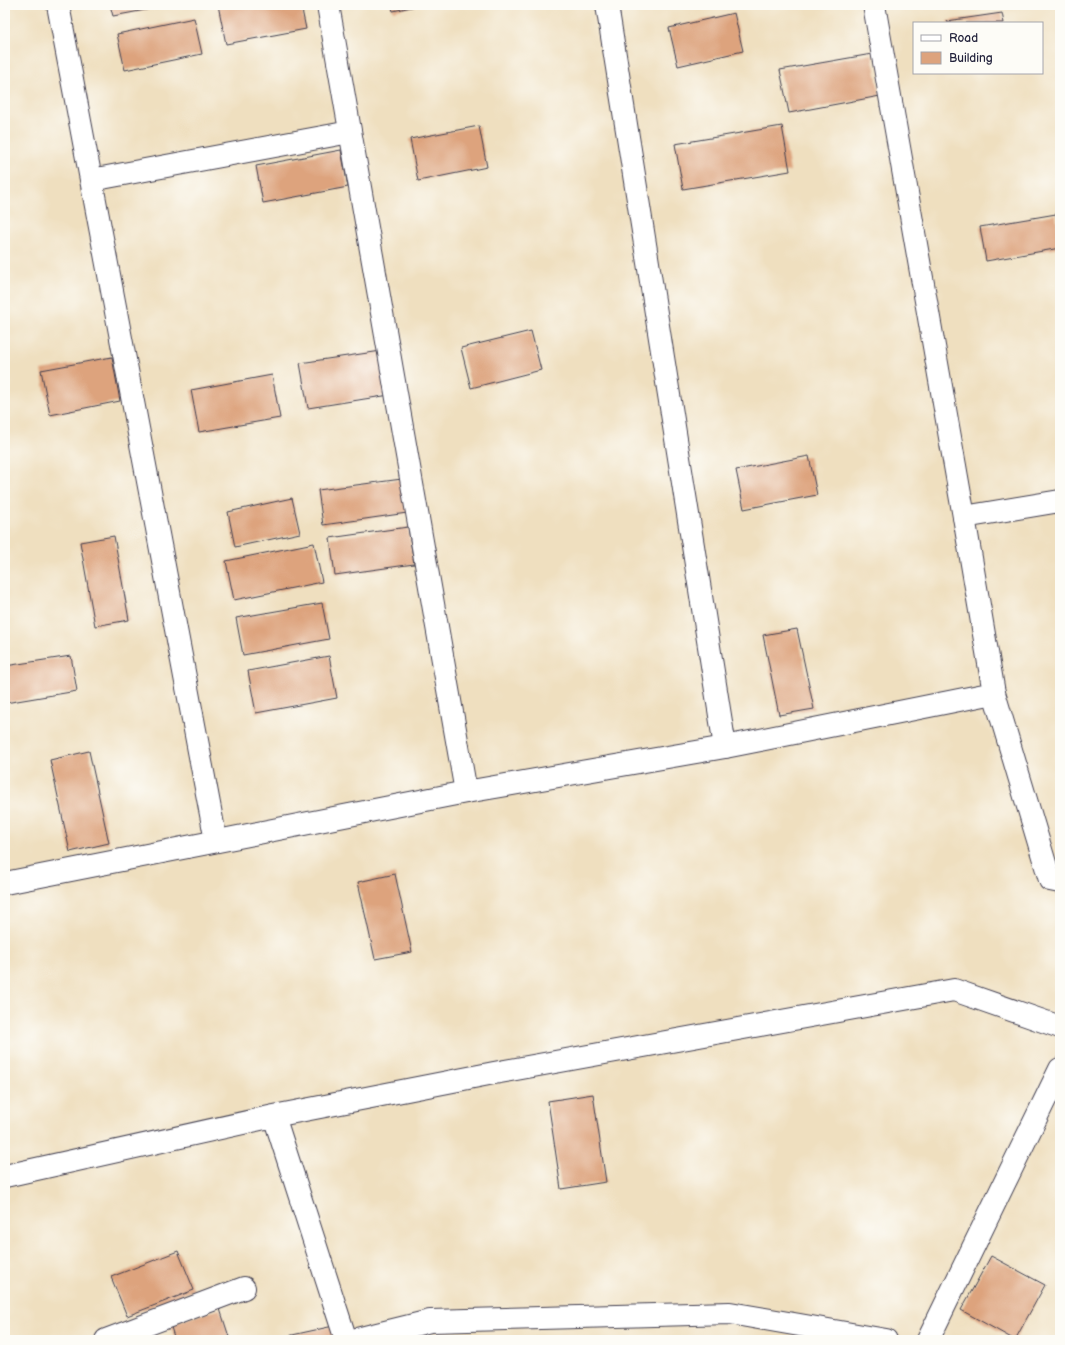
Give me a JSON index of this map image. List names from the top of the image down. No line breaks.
{"legend":["Road","Building"]}
